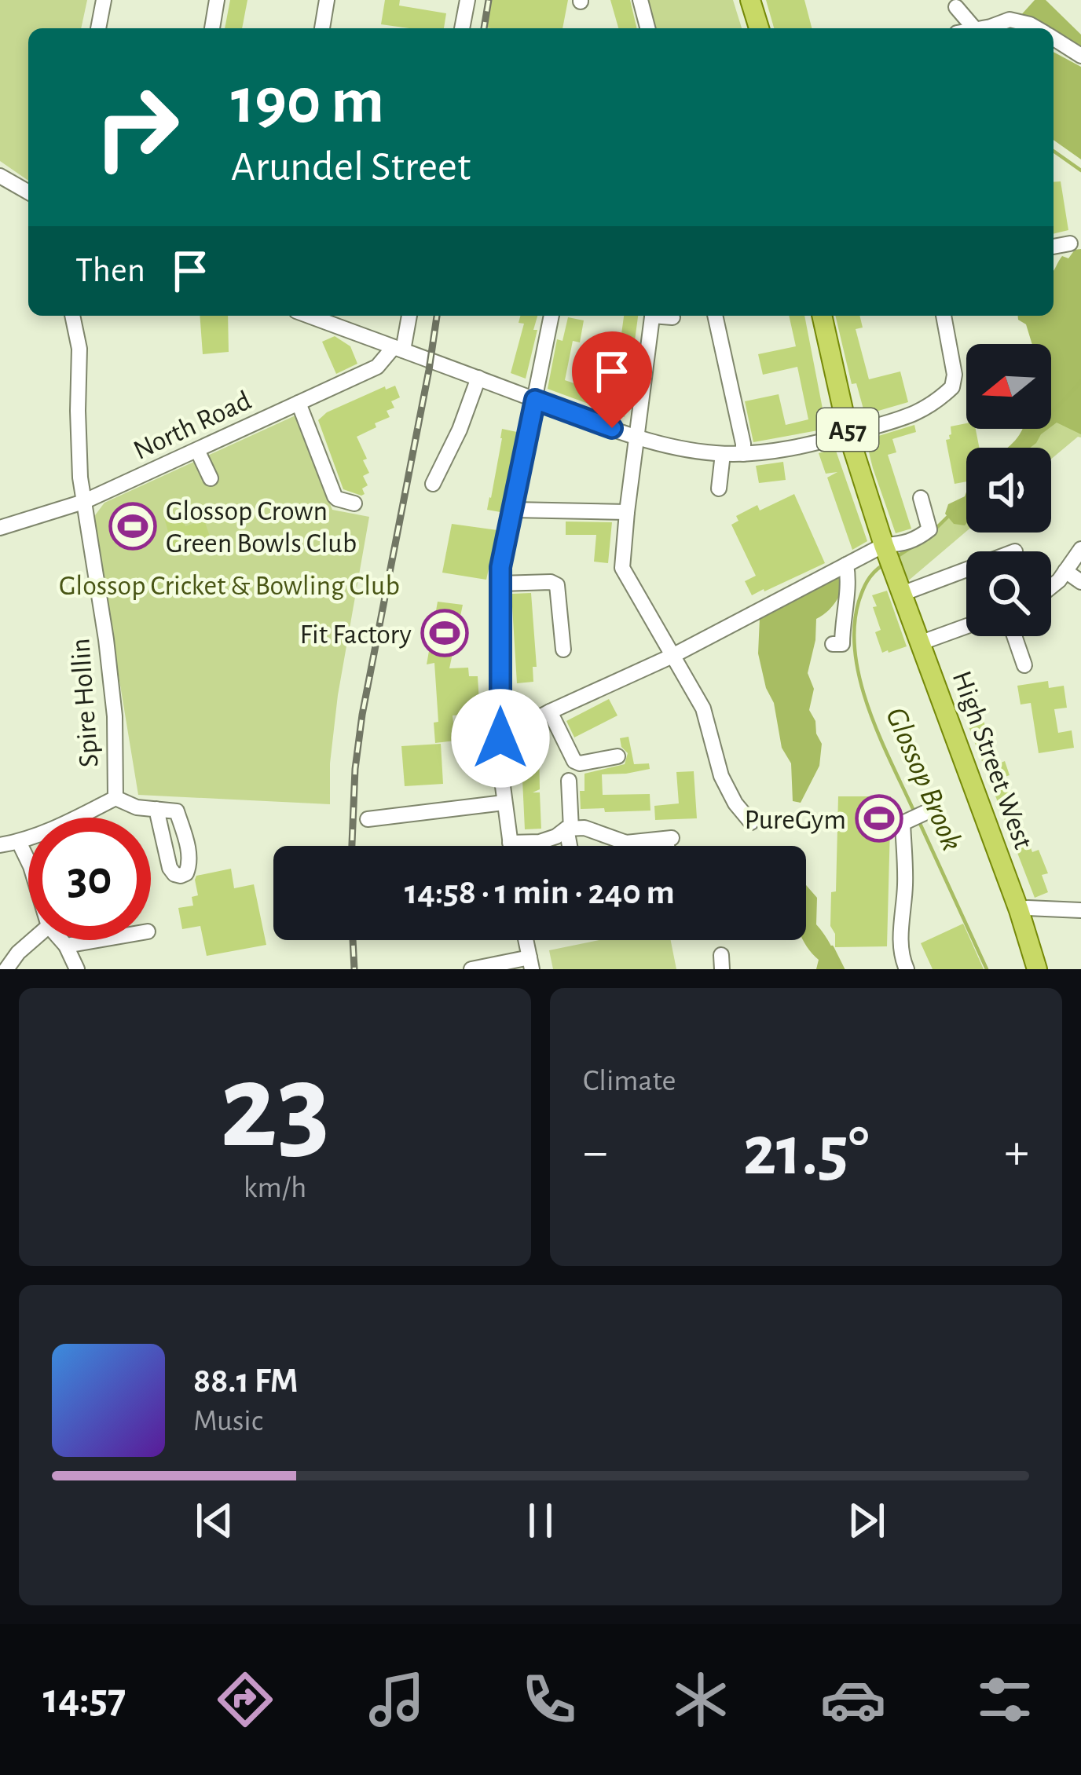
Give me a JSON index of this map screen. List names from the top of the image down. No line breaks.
{"streets":{"main road":["A57","High Street West"],"street":["North Road","Spire Hollin"]},"crossings":[["North Road","Spire Hollin"],["A57","High Street West"]],"water":["Glossop Brook"],"parks":["Glossop Cricket & Bowling Club"],"places":{"sports":["Glossop Crown Green Bowls Club","Fit Factory","PureGym"]},"north":"left","page":{"turn":["190 m","Arundel Street"],"then":"Then","limit":"30","trip":"14:58 · 1 min · 240 m","tile":[["23","km/h"],"Climate"],"heat":["−","21.5°","+"],"song":["88.1 FM","Music"],"tabs":"14:57"}}
